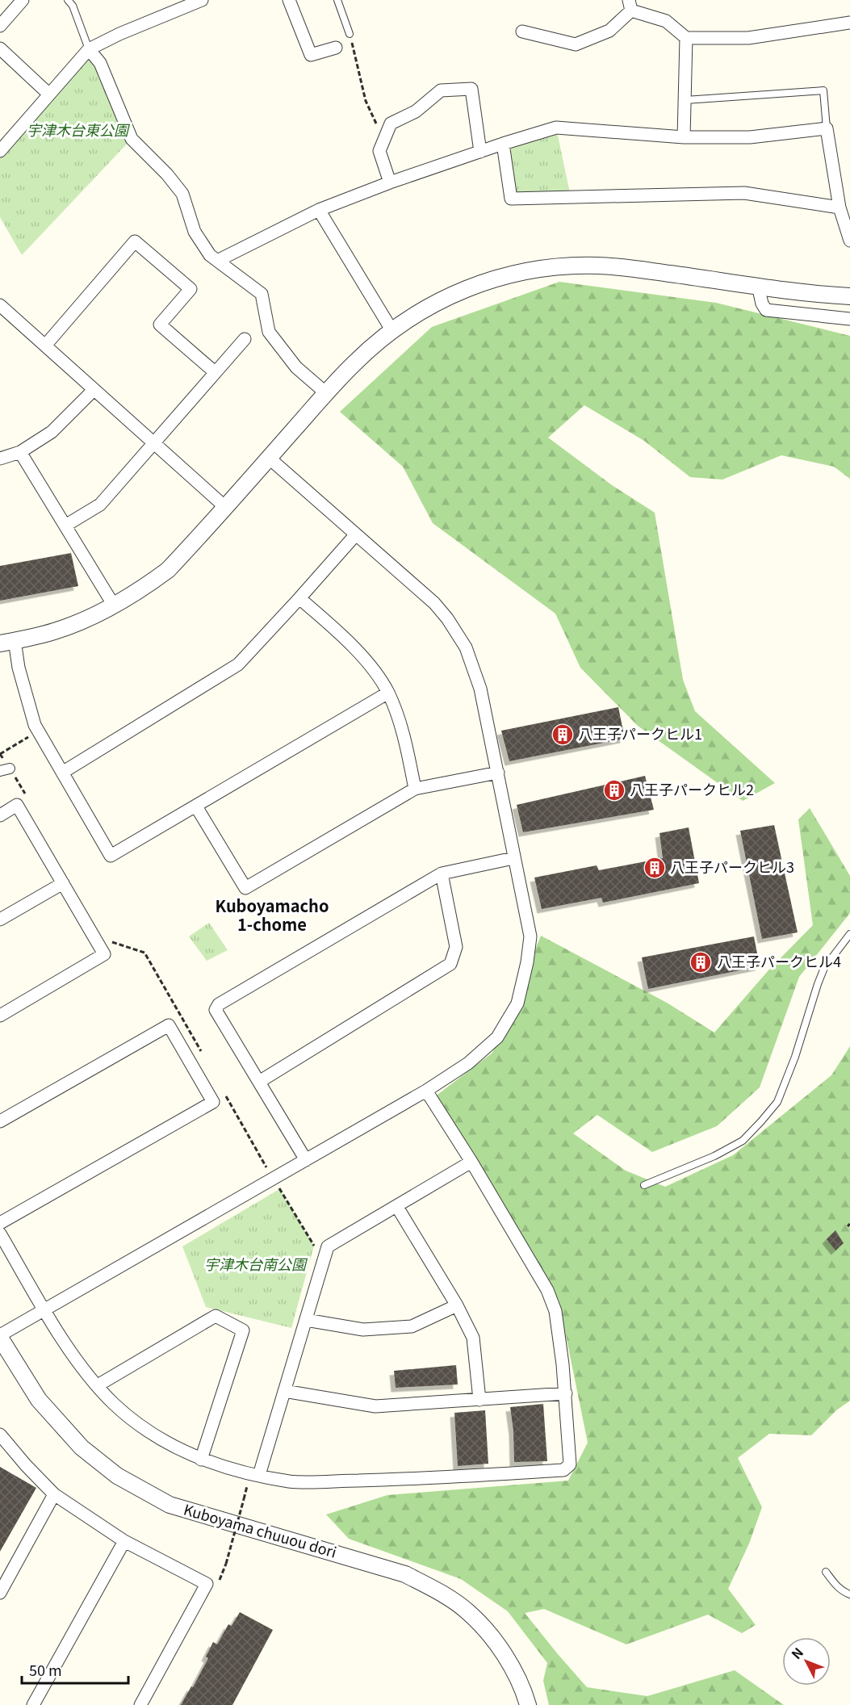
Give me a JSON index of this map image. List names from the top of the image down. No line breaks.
{"streets":{"street":["Kuboyama chuuou dori"]},"districts":["Kuboyamacho 1-chome"],"parks":["宇津木台東公園","宇津木台南公園"],"places":{"building":["八王子パークヒル1","八王子パークヒル2","八王子パークヒル3","八王子パークヒル4"]},"scale_bar":"50 m","north":"top left"}
